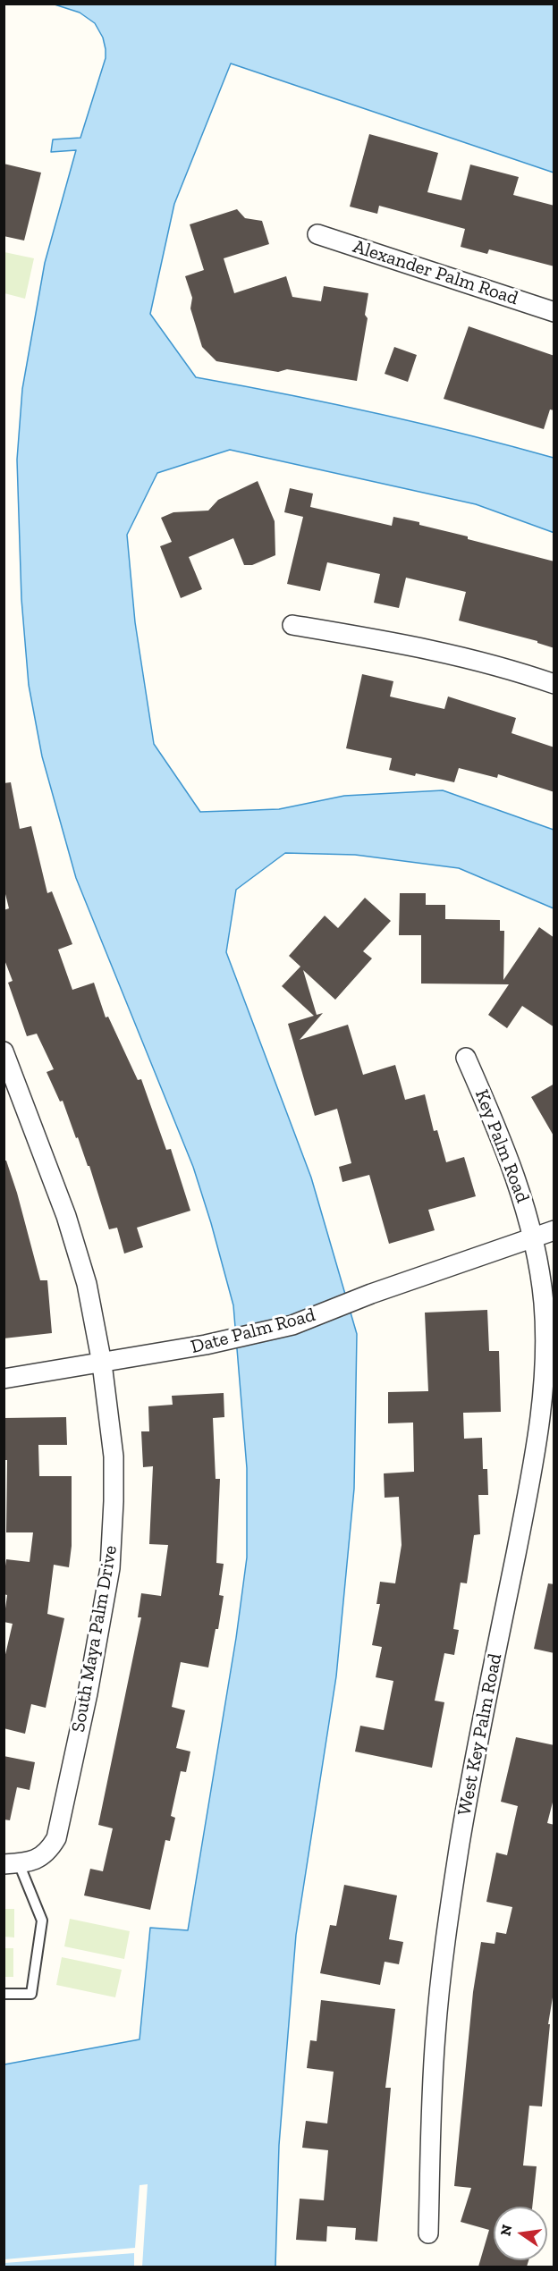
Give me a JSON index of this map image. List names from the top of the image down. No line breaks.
{"streets":{"street":["Alexander Palm Road","Key Palm Road","Date Palm Road","South Maya Palm Drive","West Key Palm Road"]},"crossings":[["Key Palm Road","Date Palm Road"],["Key Palm Road","West Key Palm Road"],["Date Palm Road","South Maya Palm Drive"],["Date Palm Road","West Key Palm Road"]],"north":"left"}
